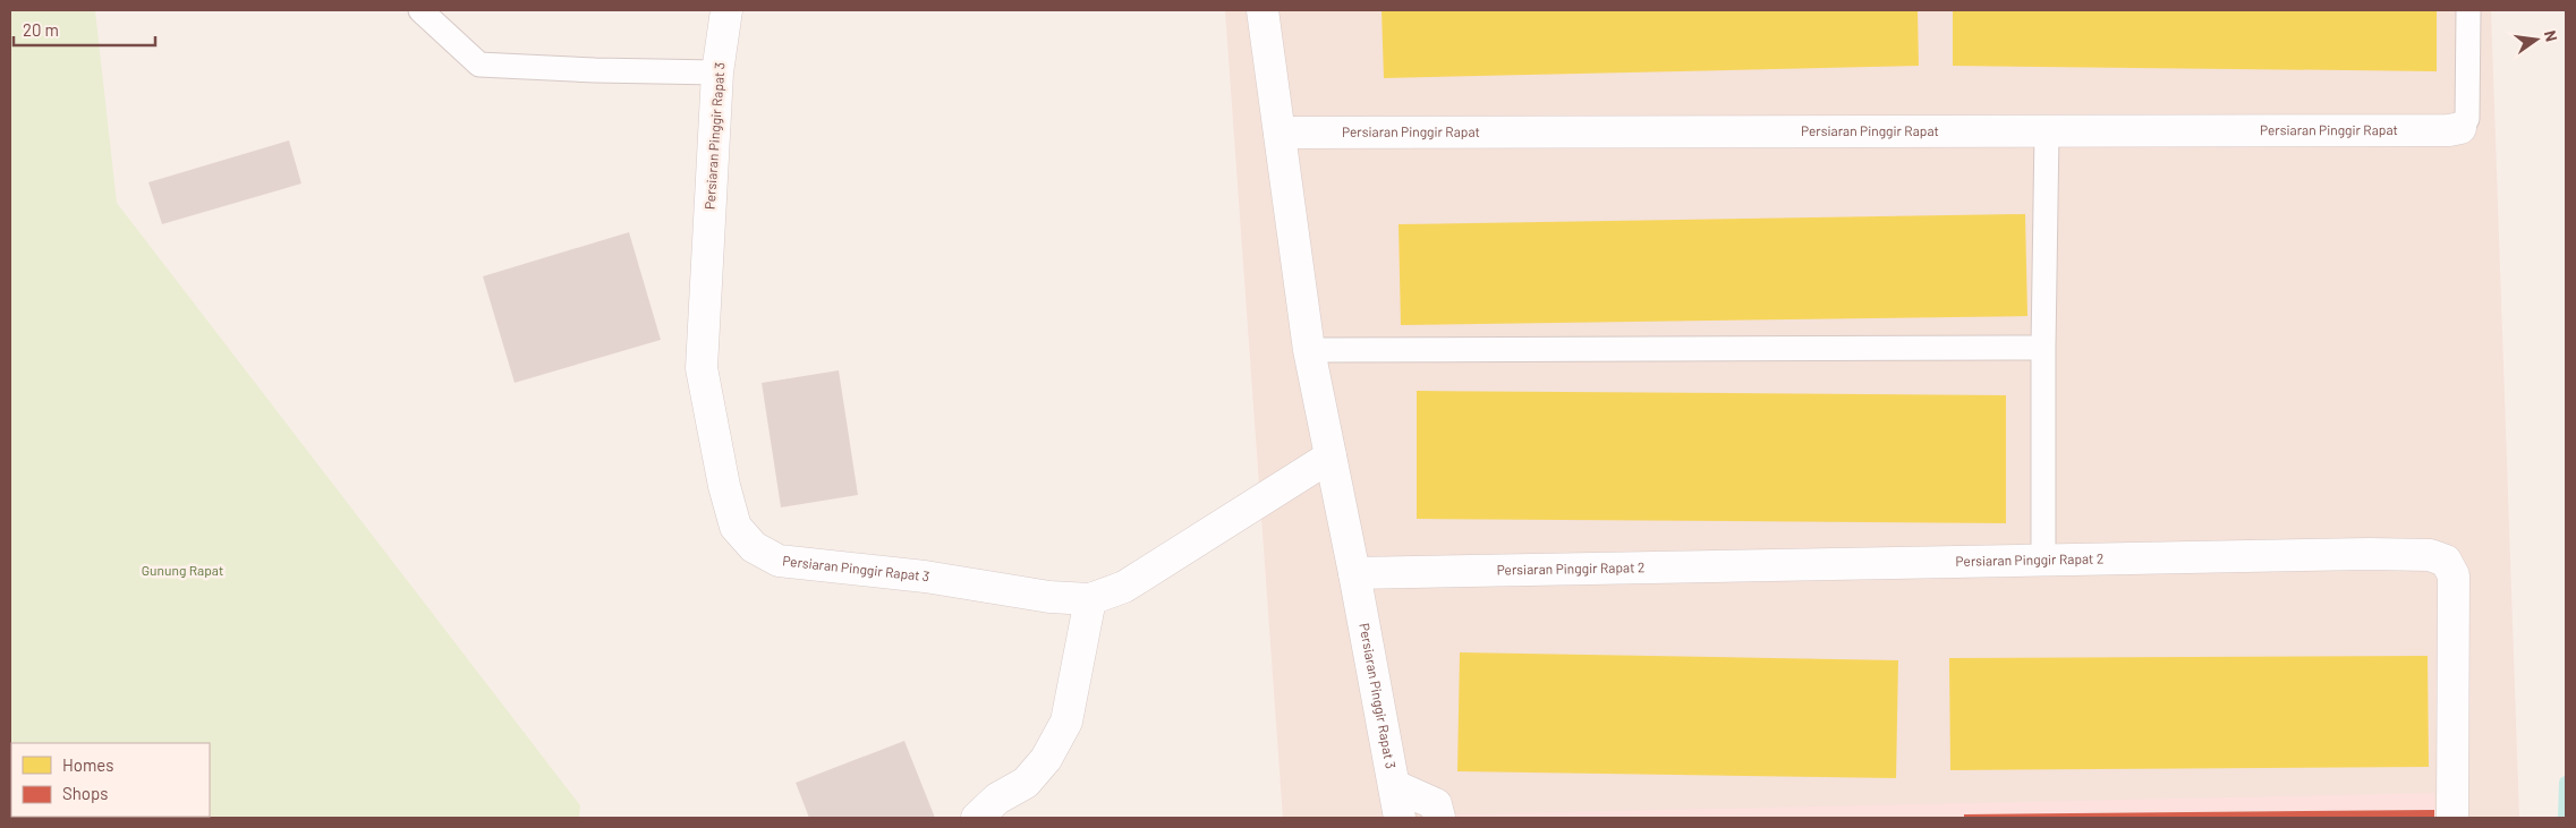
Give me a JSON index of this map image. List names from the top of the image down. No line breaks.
{"streets":{"street":["Persiaran Pinggir Rapat","Persiaran Pinggir Rapat 3","Persiaran Pinggir Rapat 2"]},"crossings":[["Persiaran Pinggir Rapat","Persiaran Pinggir Rapat 3"],["Persiaran Pinggir Rapat 3","Persiaran Pinggir Rapat 2"]],"parks":["Gunung Rapat"],"legend":["Homes","Shops"],"scale_bar":"20 m","north":"right"}
